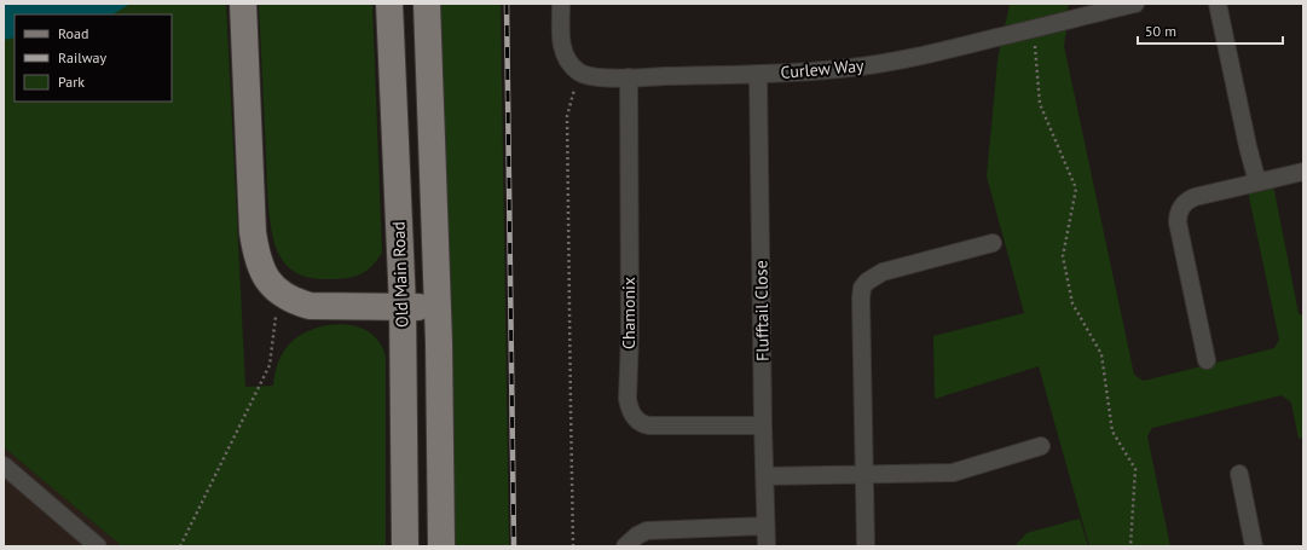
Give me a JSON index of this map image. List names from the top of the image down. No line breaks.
{"streets":{"main road":["Old Main Road"],"street":["Curlew Way","Flufftail Close","Chamonix"]},"crossings":[["Curlew Way","Flufftail Close"],["Curlew Way","Chamonix"],["Flufftail Close","Chamonix"]],"legend":["Road","Railway","Park"],"scale_bar":"50 m"}
